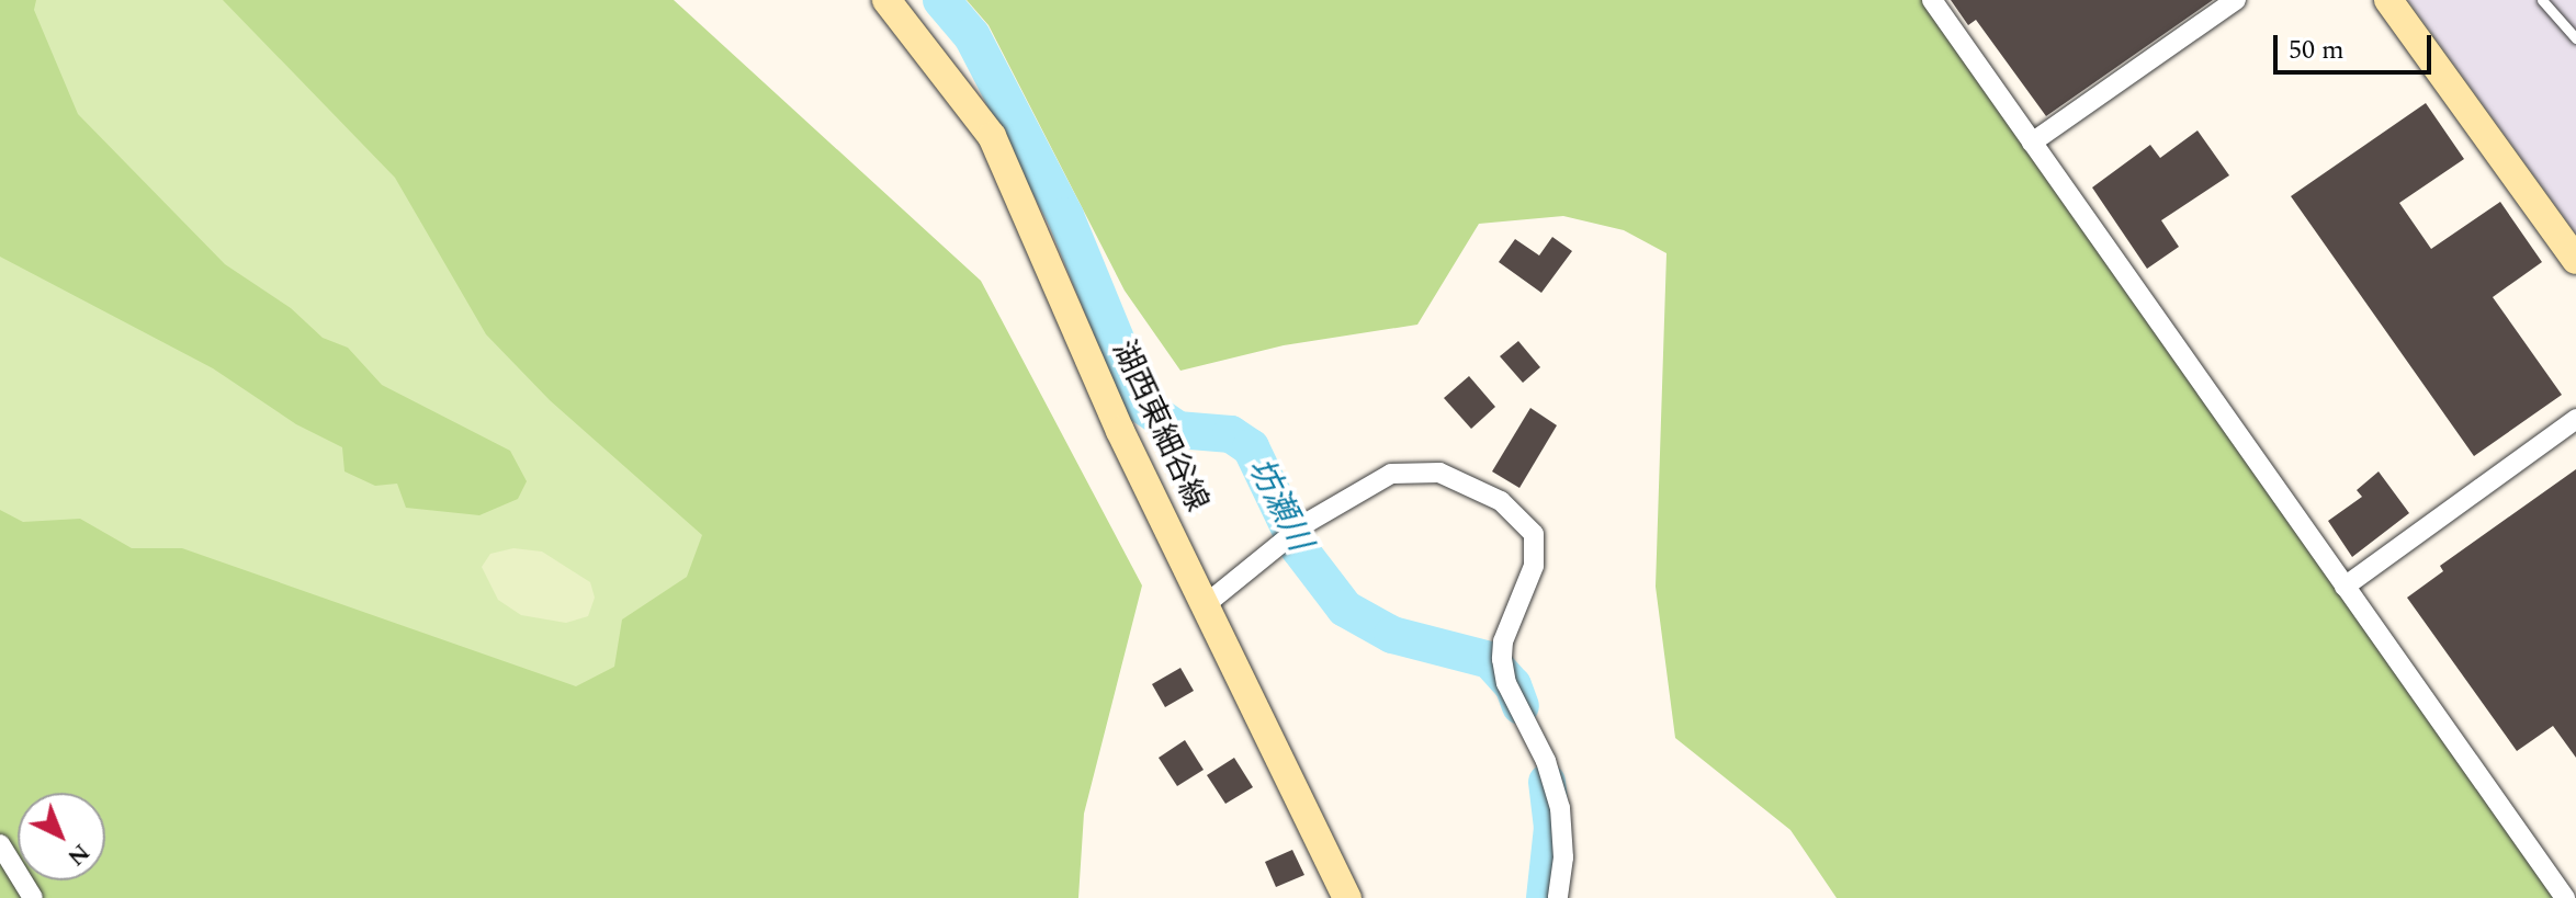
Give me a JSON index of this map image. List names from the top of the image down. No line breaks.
{"streets":{"main road":["湖西東細谷線"]},"water":["坊瀬川"],"scale_bar":"50 m","north":"bottom right"}
